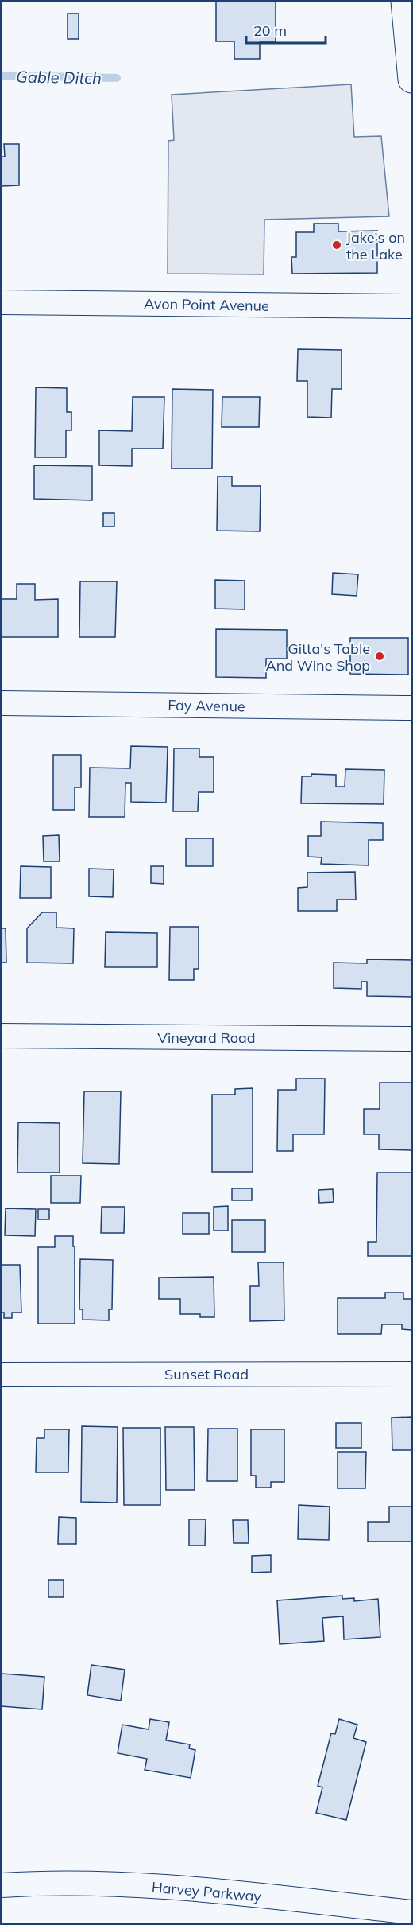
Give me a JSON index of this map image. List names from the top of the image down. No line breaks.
{"streets":{"street":["Avon Point Avenue","Fay Avenue","Vineyard Road","Sunset Road","Harvey Parkway"]},"water":["Gable Ditch"],"places":["Jake's on the Lake","Gitta's Table And Wine Shop"],"scale_bar":"20 m"}
